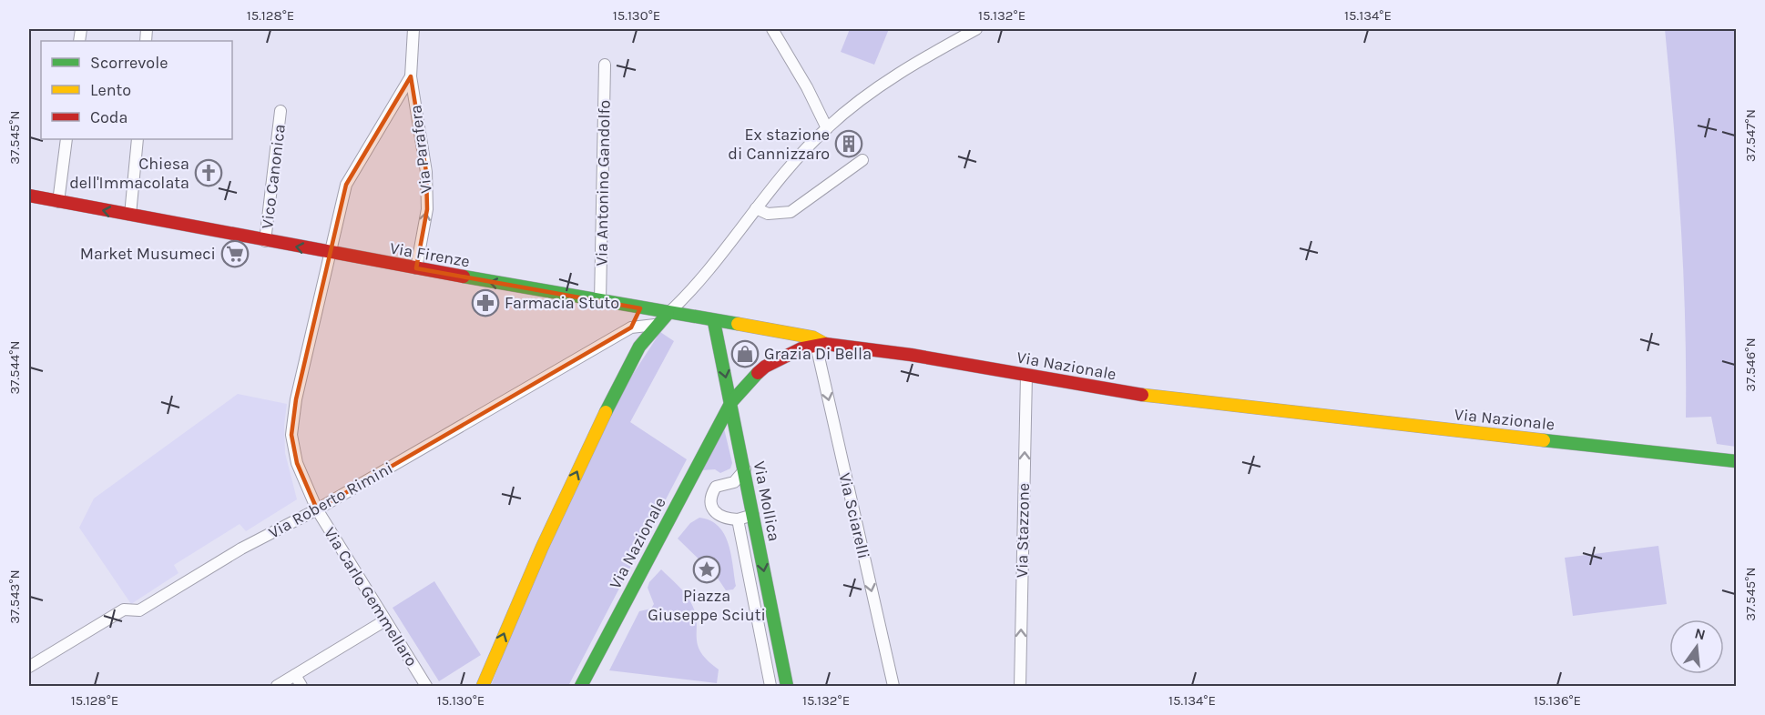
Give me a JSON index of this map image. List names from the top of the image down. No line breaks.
{"streets":{"street":["Via Parafera","Vico Canonica","Via Antonino Gandolfo","Via Firenze","Via Nazionale","Via Roberto Rimini","Via Mollica","Via Sciarelli","Via Stazzone","Via Carlo Gemmellaro"]},"crossings":[["Via Parafera","Via Firenze"],["Via Parafera","Via Carlo Gemmellaro"],["Vico Canonica","Via Firenze"],["Via Antonino Gandolfo","Via Firenze"],["Via Firenze","Via Nazionale"],["Via Firenze","Via Mollica"],["Via Firenze","Via Sciarelli"],["Via Firenze","Via Carlo Gemmellaro"],["Via Nazionale","Via Mollica"],["Via Nazionale","Via Sciarelli"],["Via Nazionale","Via Stazzone"],["Via Roberto Rimini","Via Carlo Gemmellaro"]],"one_way":["Via Parafera","Via Firenze","Via Sciarelli","Via Stazzone"],"places":{"building":["Ex stazione di Cannizzaro"],"church":["Chiesa dell'Immacolata"],"supermarket":["Market Musumeci"],"pharmacy":["Farmacia Stuto"],"shop":["Grazia Di Bella"],"place":["Piazza Giuseppe Sciuti"]},"legend":["Scorrevole","Lento","Coda"],"north":"top","coordinates":["15.128°E","15.130°E","15.132°E","15.134°E","37.547°N","37.545°N","37.546°N","37.544°N","37.543°N","15.136°E"]}
